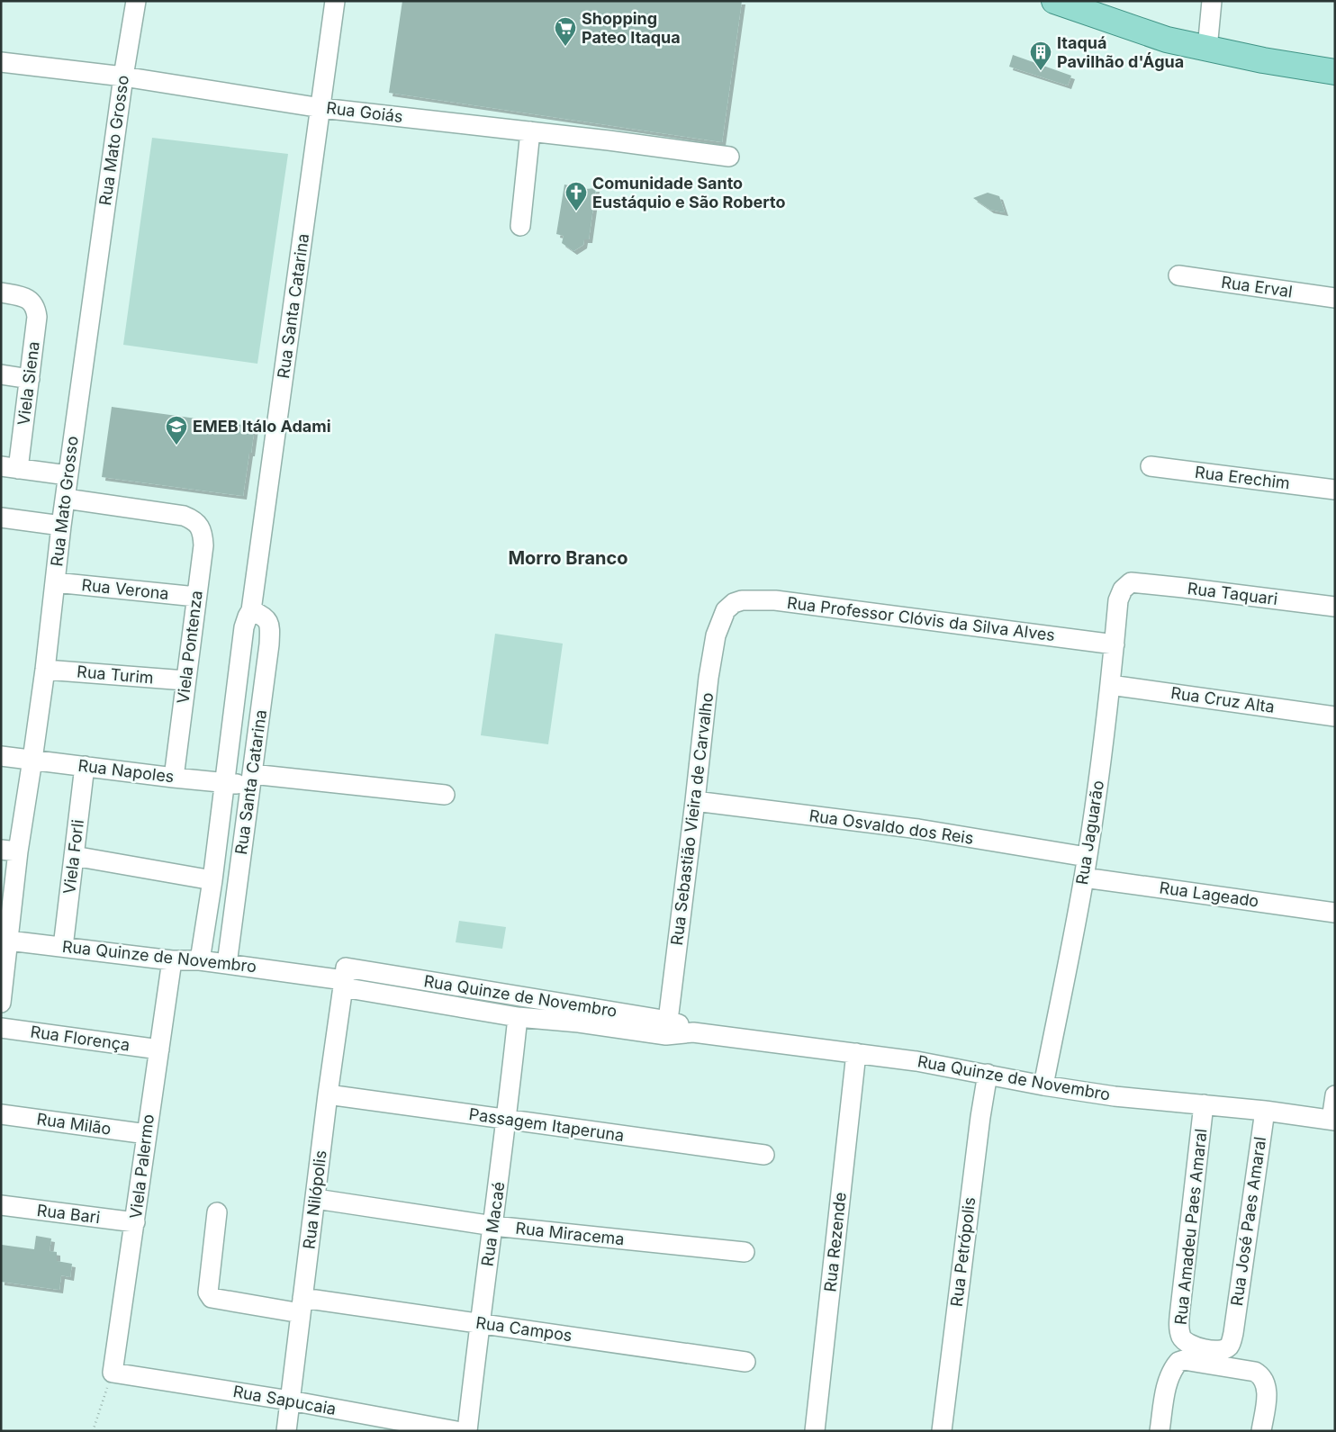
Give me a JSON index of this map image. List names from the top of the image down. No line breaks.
{"streets":{"street":["Rua Goiás","Rua Mato Grosso","Rua Erval","Rua Santa Catarina","Viela Siena","Rua Erechim","Rua Verona","Rua Taquari","Rua Professor Clóvis da Silva Alves","Viela Pontenza","Rua Turim","Rua Cruz Alta","Rua Napoles","Rua Sebastião Vieira de Carvalho","Rua Osvaldo dos Reis","Rua Jaguarão","Viela Forli","Rua Lageado","Rua Quinze de Novembro","Rua Florença","Rua Milão","Passagem Itaperuna","Viela Palermo","Rua Nilópolis","Rua Bari","Rua José Paes Amaral","Rua Macaé","Rua Amadeu Paes Amaral","Rua Miracema","Rua Rezende","Rua Petrópolis","Rua Campos","Rua Sapucaia"]},"crossings":[["Rua Goiás","Rua Mato Grosso"],["Rua Goiás","Rua Santa Catarina"],["Rua Mato Grosso","Rua Verona"],["Rua Mato Grosso","Viela Pontenza"],["Rua Mato Grosso","Rua Turim"],["Rua Mato Grosso","Rua Napoles"],["Rua Mato Grosso","Rua Quinze de Novembro"],["Rua Santa Catarina","Rua Napoles"],["Rua Santa Catarina","Rua Quinze de Novembro"],["Rua Verona","Viela Pontenza"],["Rua Taquari","Rua Jaguarão"],["Rua Professor Clóvis da Silva Alves","Rua Sebastião Vieira de Carvalho"],["Rua Professor Clóvis da Silva Alves","Rua Jaguarão"],["Viela Pontenza","Rua Turim"],["Viela Pontenza","Rua Napoles"],["Rua Cruz Alta","Rua Jaguarão"],["Rua Napoles","Viela Forli"],["Rua Sebastião Vieira de Carvalho","Rua Osvaldo dos Reis"],["Rua Sebastião Vieira de Carvalho","Rua Quinze de Novembro"],["Rua Osvaldo dos Reis","Rua Jaguarão"],["Rua Jaguarão","Rua Lageado"],["Rua Jaguarão","Rua Quinze de Novembro"],["Viela Forli","Rua Quinze de Novembro"],["Rua Quinze de Novembro","Viela Palermo"],["Rua Quinze de Novembro","Rua Nilópolis"],["Rua Quinze de Novembro","Rua José Paes Amaral"],["Rua Quinze de Novembro","Rua Macaé"],["Rua Quinze de Novembro","Rua Amadeu Paes Amaral"],["Rua Quinze de Novembro","Rua Rezende"],["Rua Quinze de Novembro","Rua Petrópolis"],["Rua Florença","Viela Palermo"],["Rua Milão","Viela Palermo"],["Passagem Itaperuna","Rua Nilópolis"],["Passagem Itaperuna","Rua Macaé"],["Viela Palermo","Rua Bari"],["Viela Palermo","Rua Sapucaia"],["Rua Nilópolis","Rua Miracema"],["Rua Nilópolis","Rua Campos"],["Rua Nilópolis","Rua Sapucaia"],["Rua José Paes Amaral","Rua Amadeu Paes Amaral"],["Rua Macaé","Rua Miracema"],["Rua Macaé","Rua Campos"]],"districts":["Morro Branco"],"places":{"supermarket":["Shopping Pateo Itaqua"],"building":["Itaquá Pavilhão d'Água"],"church":["Comunidade Santo Eustáquio e São Roberto"],"school or university":["EMEB Itálo Adami"]}}
